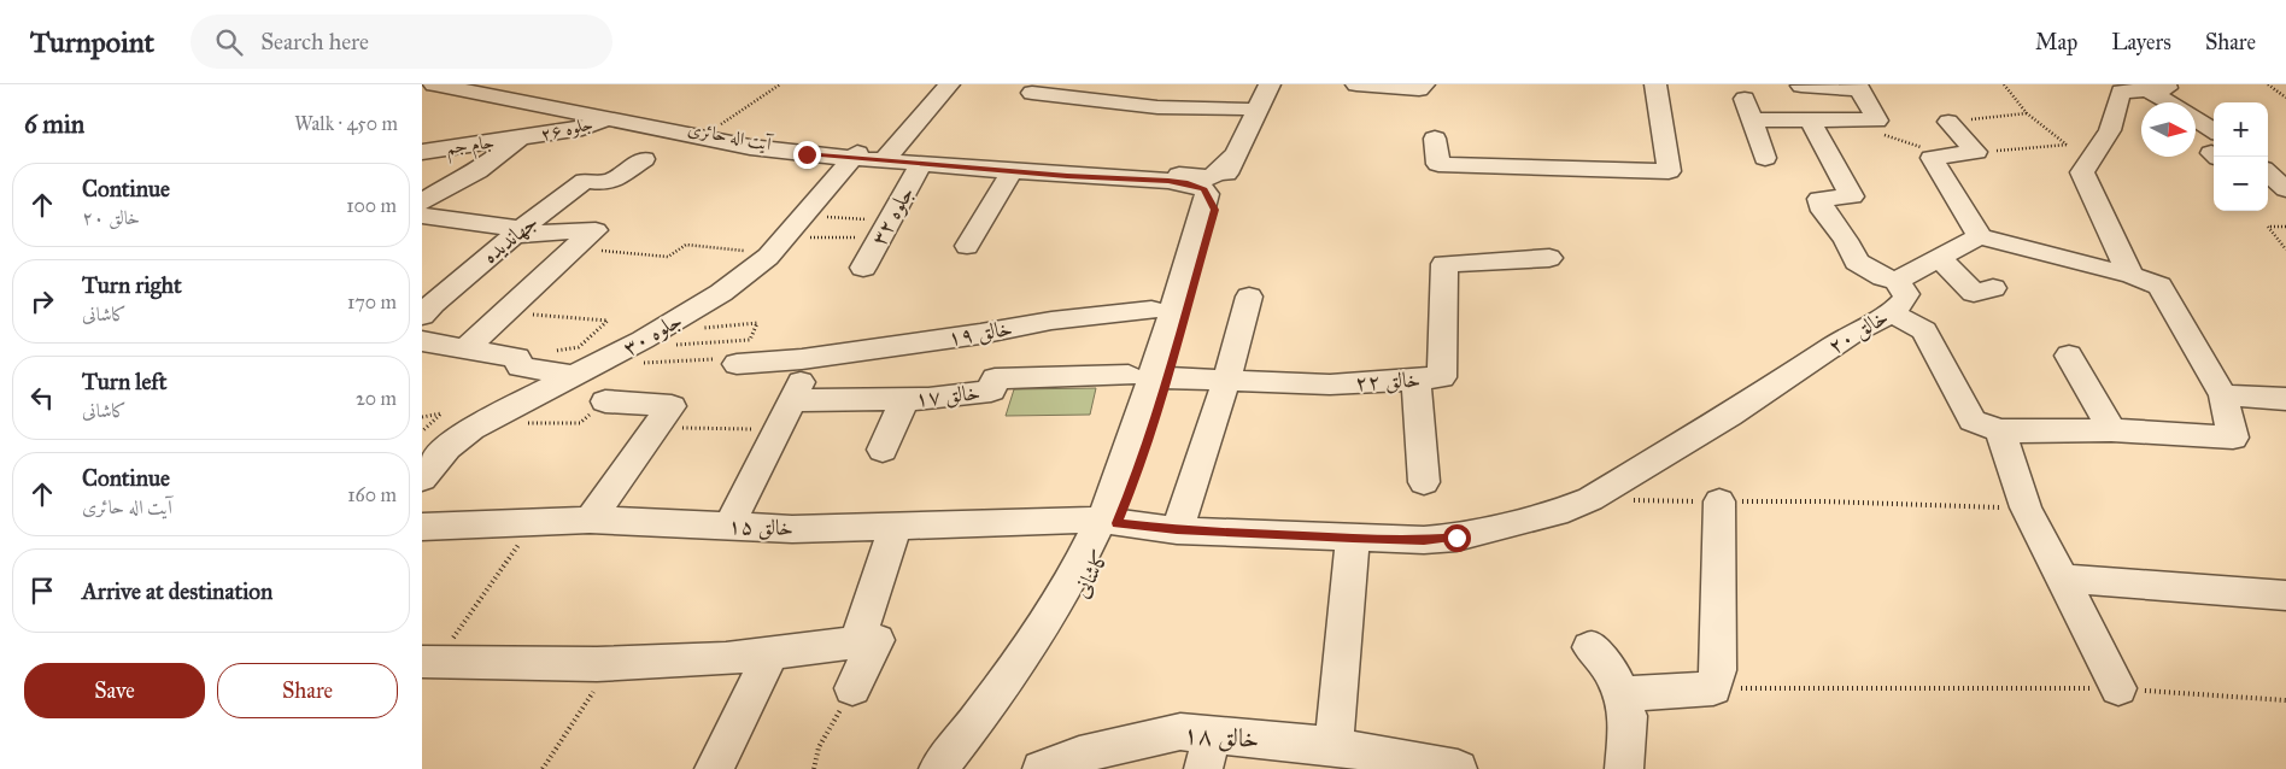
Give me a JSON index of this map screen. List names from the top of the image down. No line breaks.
{"streets":{"street":["جلوه ۲۶","آیت اله حائری","جام جم","جلوه ۳۲","جهاندیده","خالق ۲۰","خالق ۱۹","جلوه ۳۰","خالق ۲۲","خالق ۱۷","خالق ۱۵","کاشانی","خالق ۱۸"]},"crossings":[["جلوه ۲۶","آیت اله حائری"],["جلوه ۲۶","جام جم"],["آیت اله حائری","جلوه ۳۲"],["آیت اله حائری","جلوه ۳۰"],["آیت اله حائری","کاشانی"],["خالق ۲۰","خالق ۱۵"],["خالق ۲۰","کاشانی"],["خالق ۲۲","خالق ۱۷"],["خالق ۲۲","کاشانی"],["خالق ۱۷","کاشانی"],["خالق ۱۵","کاشانی"]],"north":"right","page":{"header":"Turnpoint","search":"Search here","nav":["Map","Layers","Share"],"heading":["6 min","Walk · 450 m"],"map_buttons":["+","−"],"list":[["Continue","خالق ۲۰","100 m"],["Turn right","کاشانی","170 m"],["Turn left","کاشانی","20 m"],["Continue","آیت اله حائری","160 m"],"Arrive at destination"],"buttons":["Save","Share"]}}
